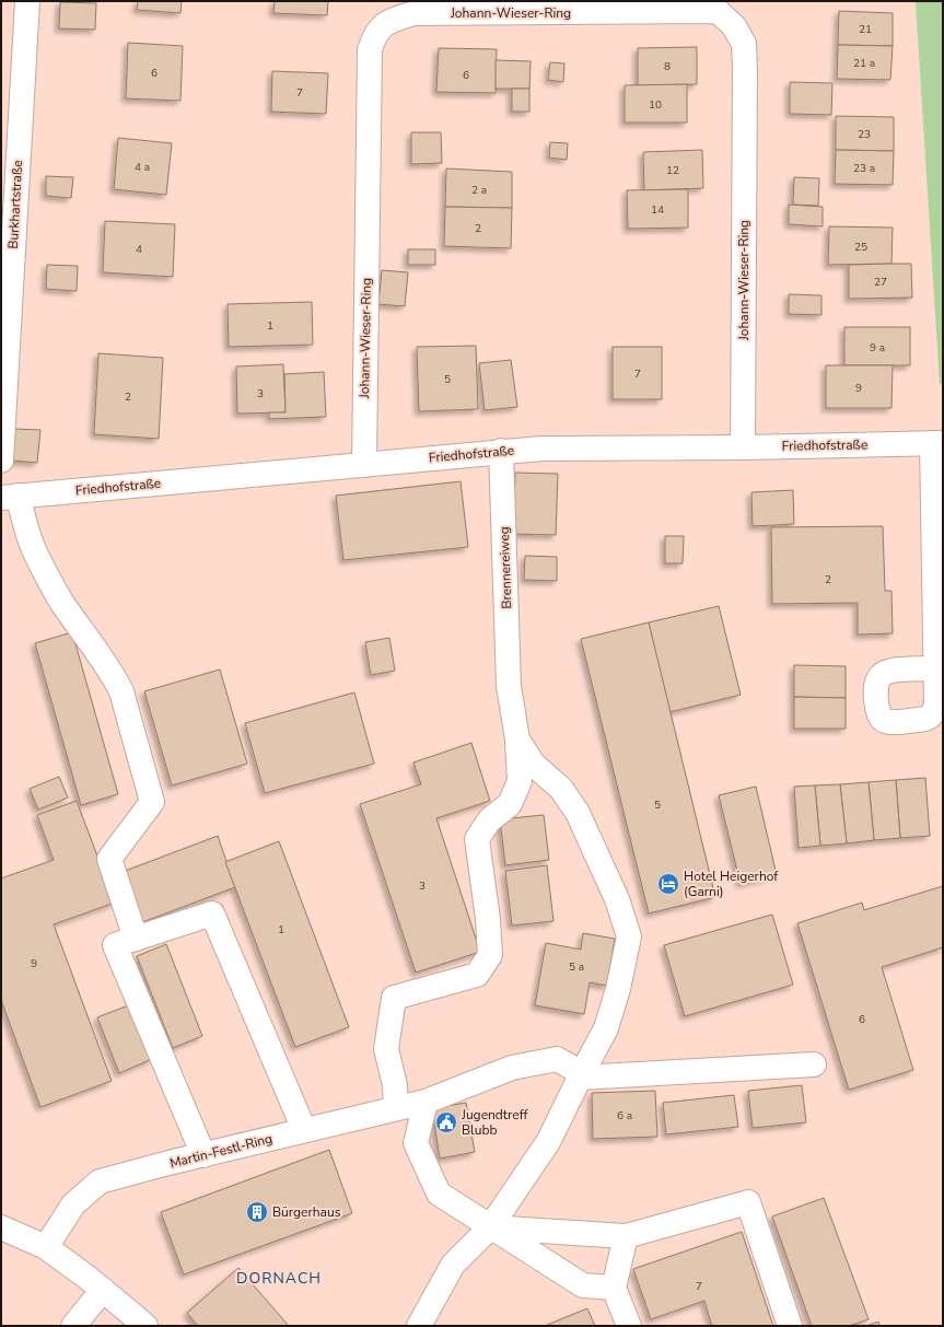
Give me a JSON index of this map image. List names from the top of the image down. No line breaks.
{"streets":{"street":["Johann-Wieser-Ring","Burkhartstraße","Friedhofstraße","Brennereiweg","Martin-Festl-Ring"]},"crossings":[["Johann-Wieser-Ring","Friedhofstraße"],["Friedhofstraße","Brennereiweg"],["Brennereiweg","Martin-Festl-Ring"]],"districts":["DORNACH"],"places":{"hotel":["Hotel Heigerhof (Garni)"],"public building":["Jugendtreff Blubb"],"building":["Bürgerhaus"]},"house_numbers":["21","21 a","8","6","6","7","10","23","4 a","23 a","12","2 a","14","2","25","4","27","1","9 a","7","5","9","3","2","2","5","3","1","9","5 a","6","6 a","7"]}
